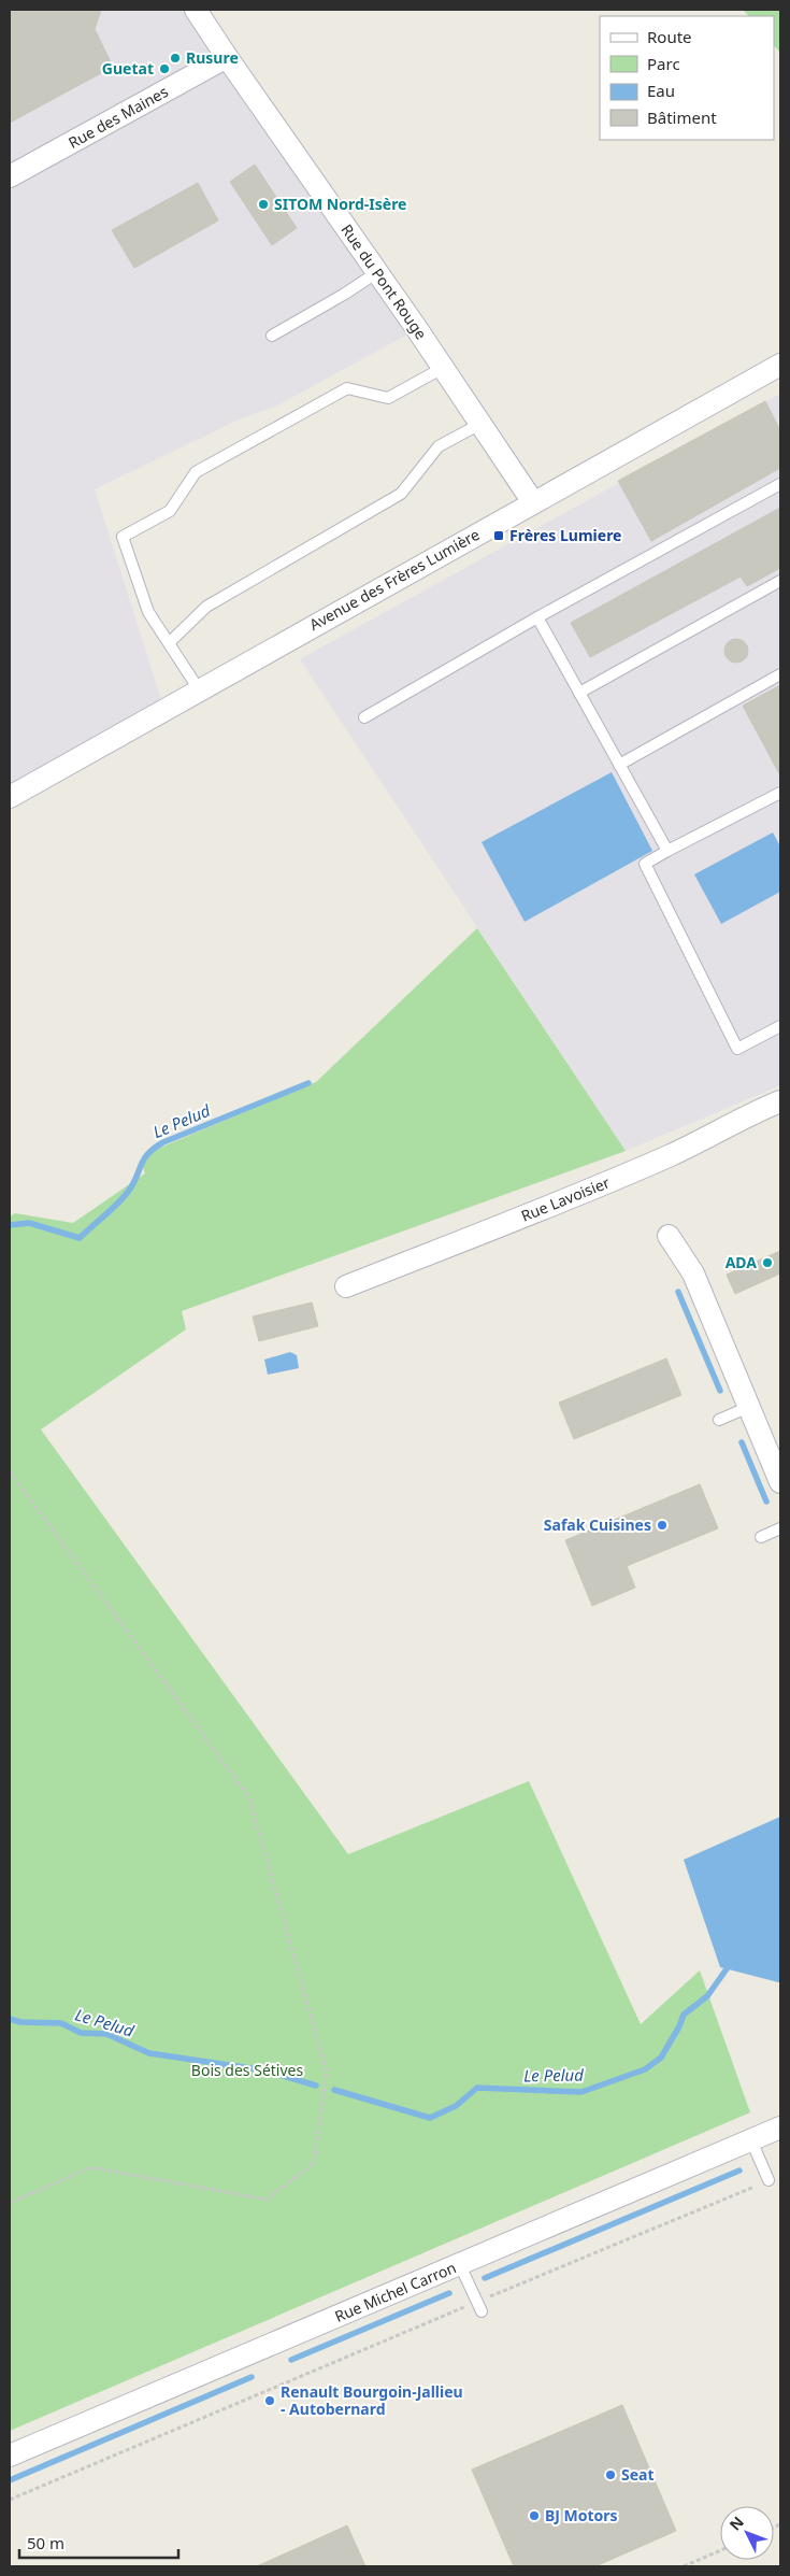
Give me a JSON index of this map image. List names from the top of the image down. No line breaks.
{"streets":{"street":["Rue des Maines","Rue du Pont Rouge","Avenue des Frères Lumière","Rue Lavoisier","Rue Michel Carron"]},"crossings":[["Rue des Maines","Rue du Pont Rouge"],["Rue du Pont Rouge","Avenue des Frères Lumière"]],"water":["Le Pelud"],"parks":["Bois des Sétives"],"places":{"other":["Rusure","Guetat","SITOM Nord-Isère","ADA","Safak Cuisines","Renault Bourgoin-Jallieu - Autobernard","Seat","BJ Motors"],"transit":["Frères Lumiere"]},"legend":["Route","Parc","Eau","Bâtiment"],"scale_bar":"50 m","north":"top left"}
